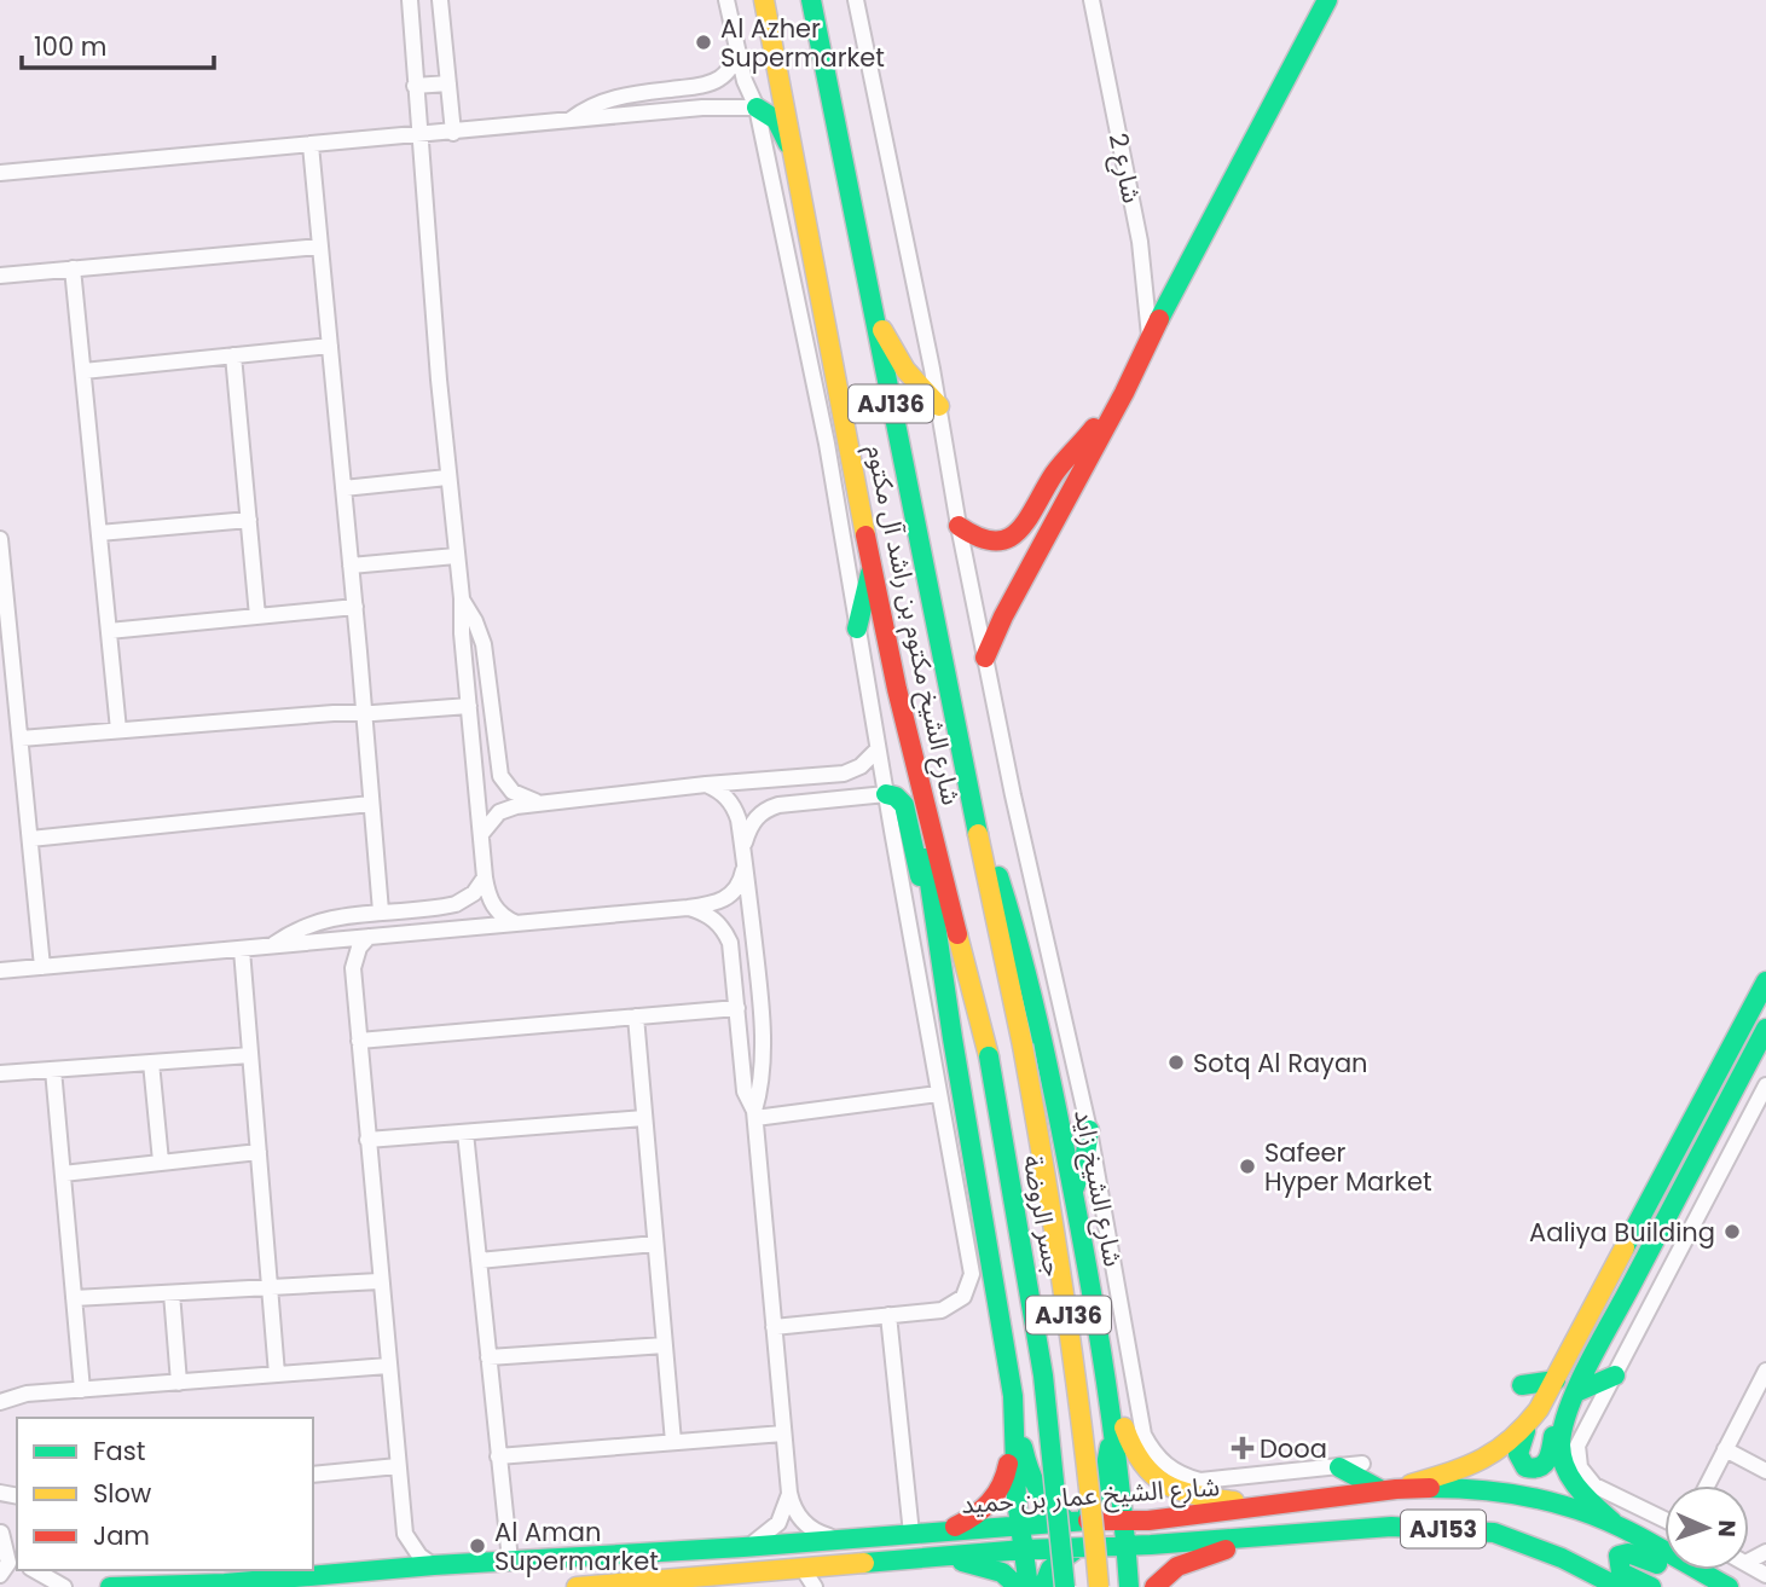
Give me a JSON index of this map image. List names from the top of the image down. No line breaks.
{"streets":{"main road":["AJ136","شارع الشيخ مكتوم بن راشد آل مكتوم","شارع الشيخ زايد","جسر الروضة","شارع الشيخ عمار بن حميد","AJ153"],"street":["شارع 2"]},"crossings":[["شارع الشيخ مكتوم بن راشد آل مكتوم","شارع الشيخ زايد"],["شارع الشيخ مكتوم بن راشد آل مكتوم","جسر الروضة"],["شارع الشيخ زايد","شارع الشيخ عمار بن حميد"]],"places":{"other":["Al Azher Supermarket","Sotq Al Rayan","Safeer Hyper Market","Aaliya Building","Al Aman Supermarket"],"health":["Dooa"]},"legend":["Fast","Slow","Jam"],"scale_bar":"100 m","north":"right"}
